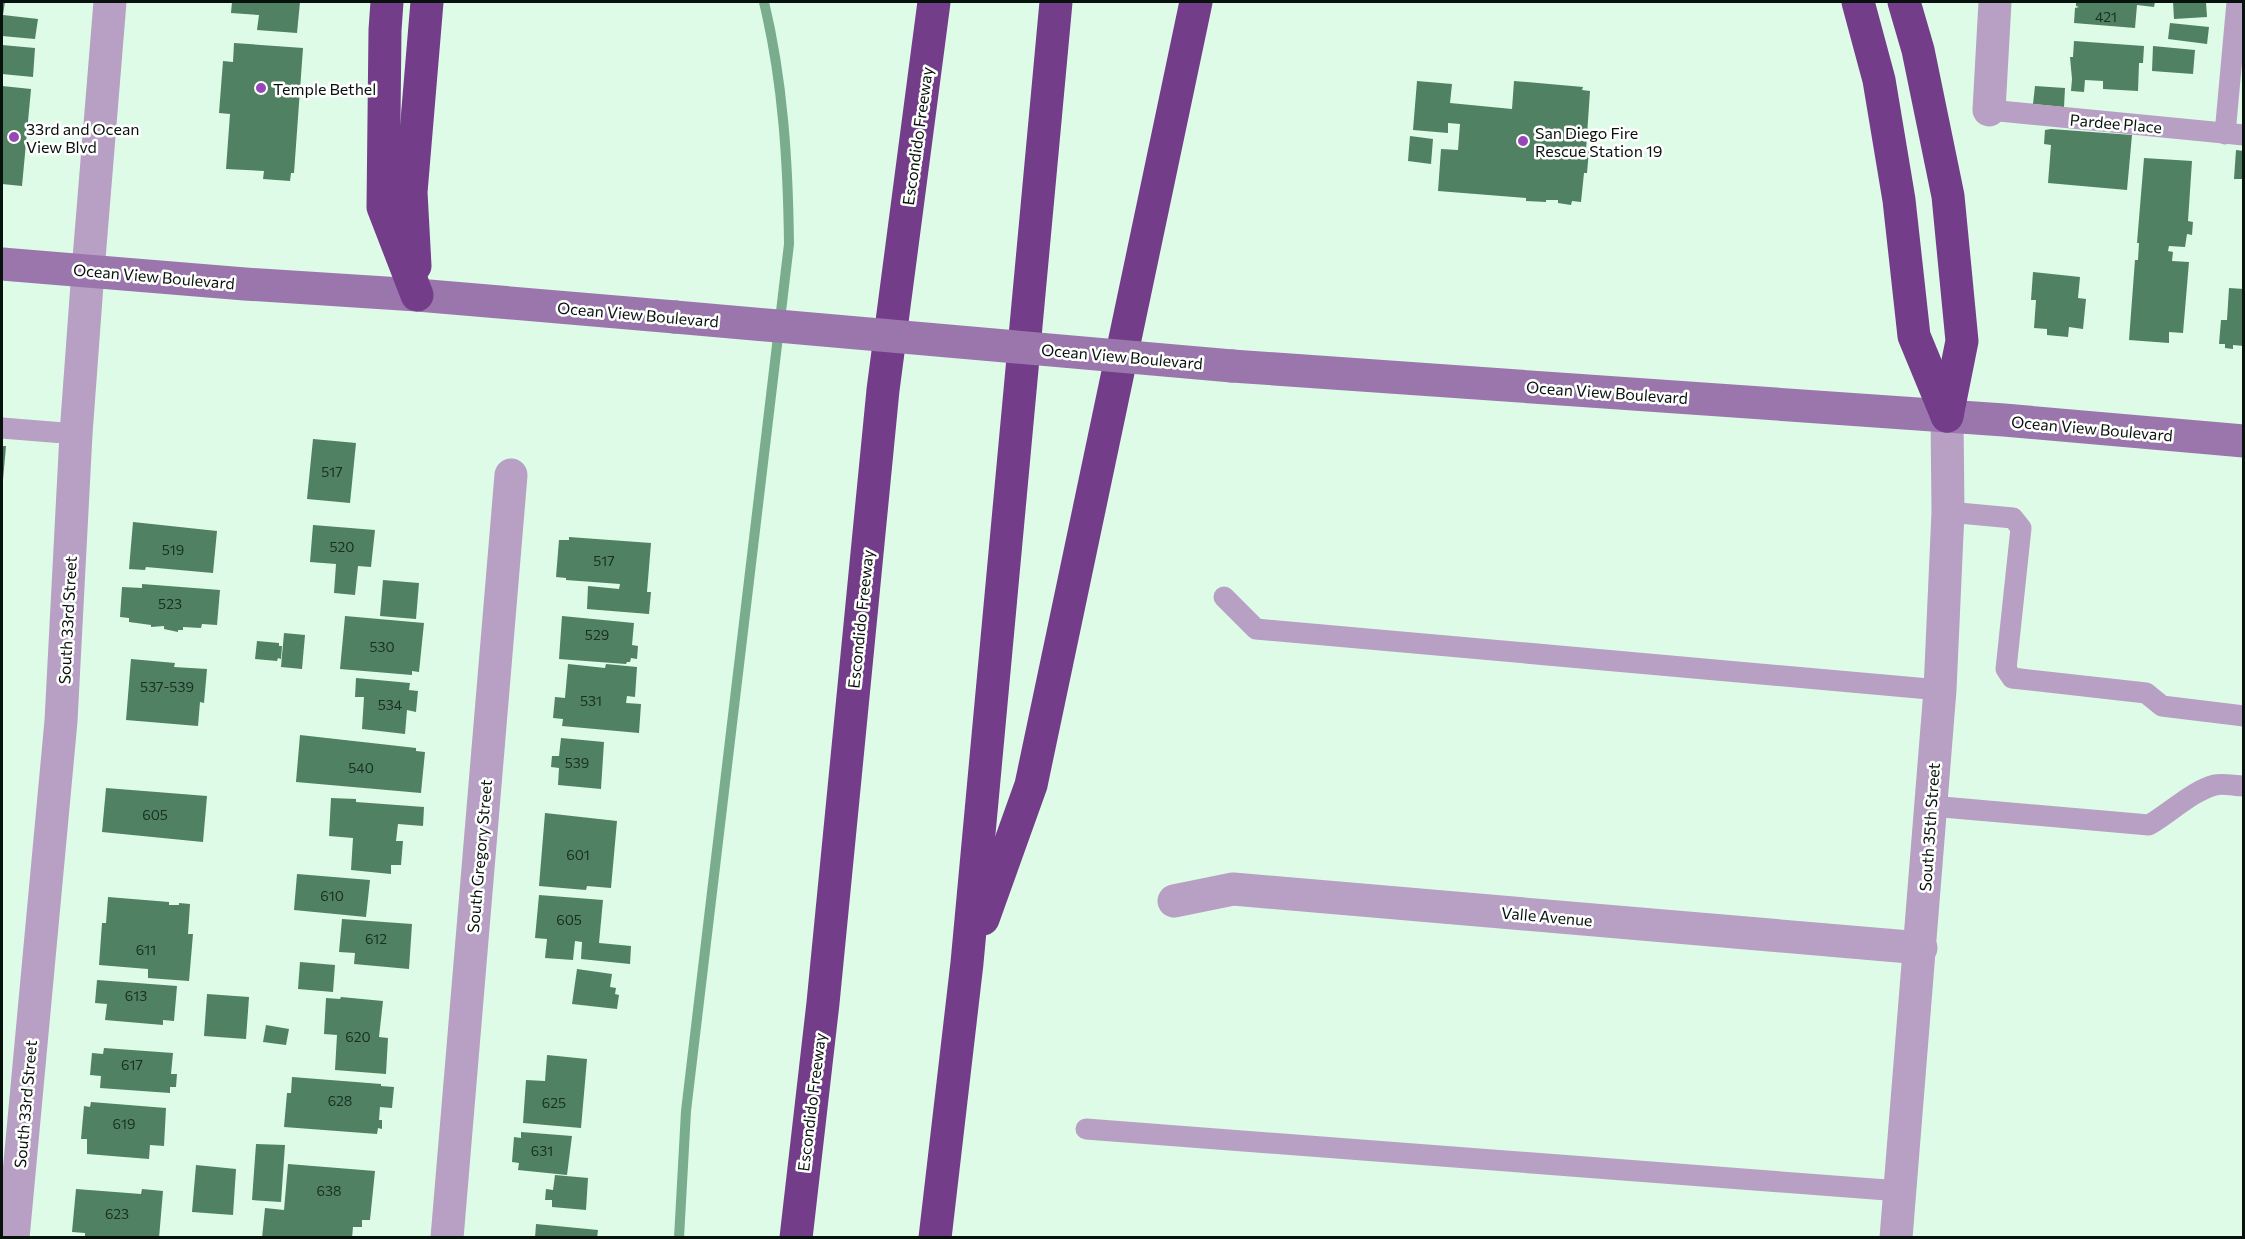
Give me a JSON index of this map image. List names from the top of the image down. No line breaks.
{"streets":{"highway":["Escondido Freeway"],"main road":["Ocean View Boulevard"],"street":["South 33rd Street","South 35th Street","South Gregory Street","Valle Avenue"],"lane":["Pardee Place"]},"crossings":[["Ocean View Boulevard","South 33rd Street"],["Ocean View Boulevard","South 35th Street"],["South 35th Street","Valle Avenue"]],"places":["Temple Bethel","33rd and Ocean View Blvd","San Diego Fire Rescue Station 19"],"house_numbers":["421","517","520","519","517","523","529","530","537-539","531","534","539","540","605","601","610","605","612","611","613","620","617","628","625","619","631","638","623"]}
